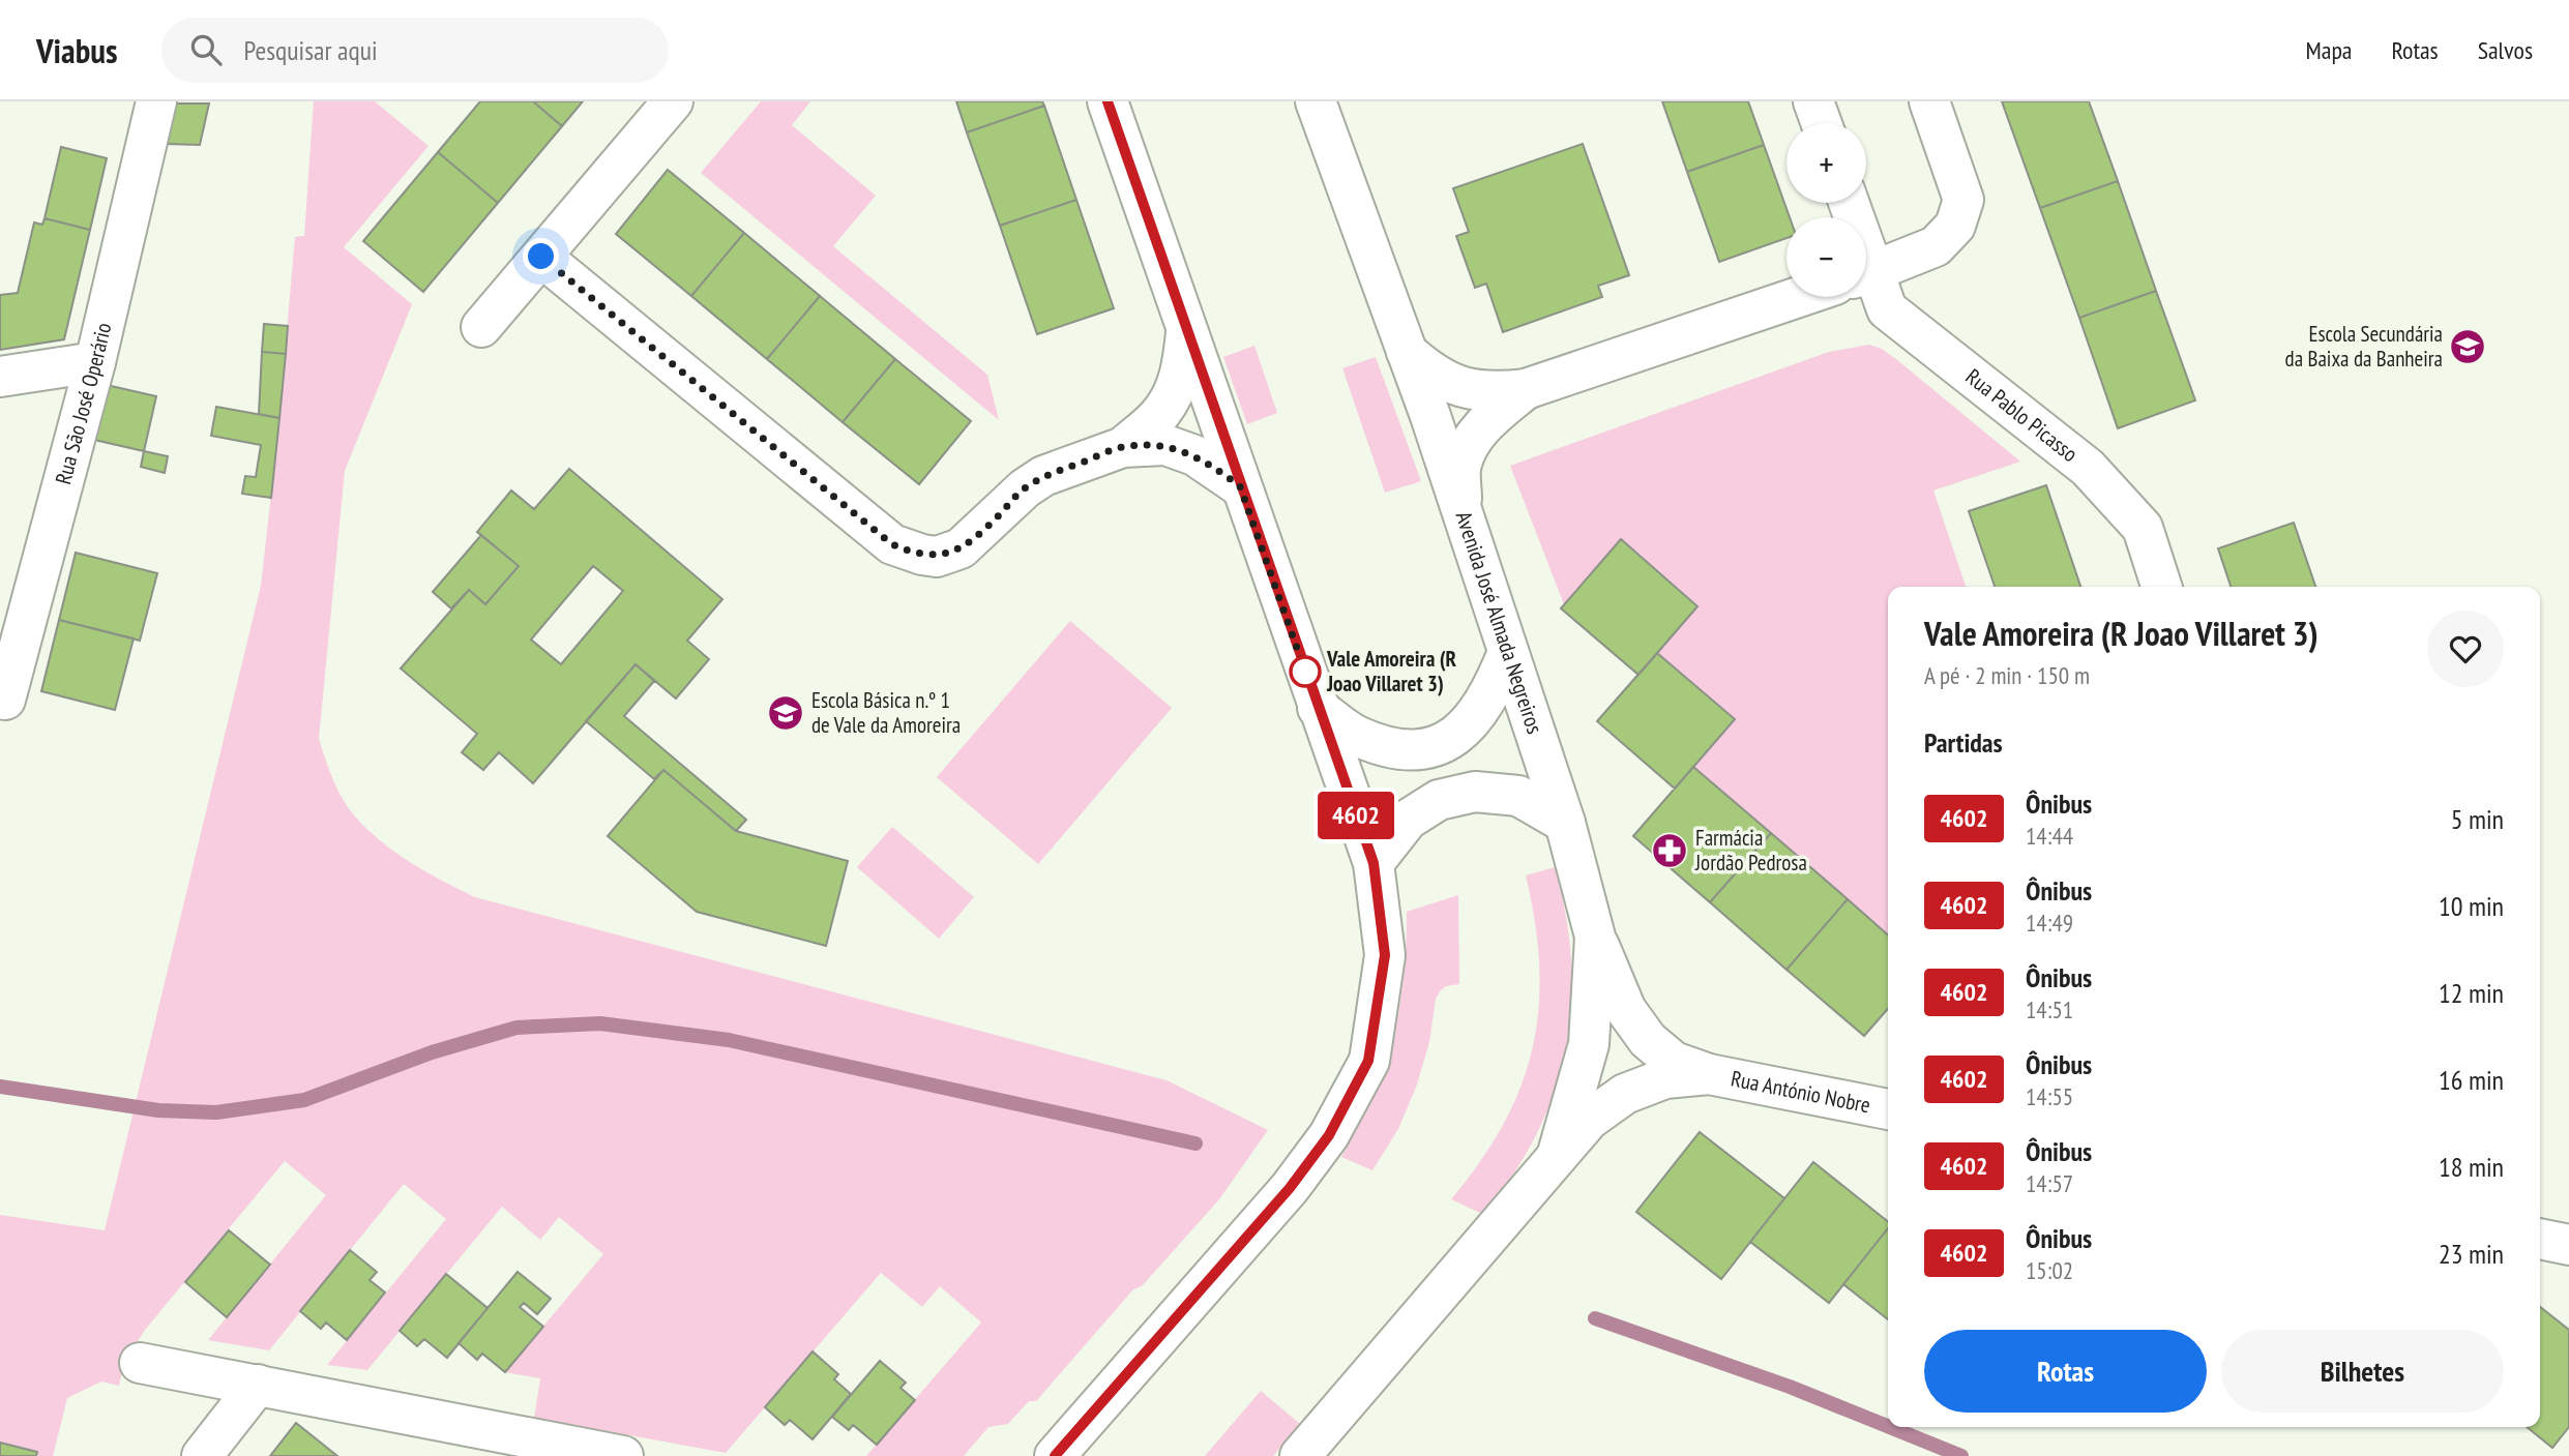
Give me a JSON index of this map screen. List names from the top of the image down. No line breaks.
{"streets":{"street":["Rua São José Operário","Rua Pablo Picasso","Avenida José Almada Negreiros","Rua António Nobre"]},"places":{"school or university":["Escola Secundária da Baixa da Banheira","Escola Básica n.º 1 de Vale da Amoreira"],"other":["Vale Amoreira (R Joao Villaret 3)"],"pharmacy":["Farmácia Jordão Pedrosa"]},"lines":["bus line 4602"],"page":{"header":"Viabus","search":"Pesquisar aqui","nav":["Mapa","Rotas","Salvos"],"on_map":"4602","map_buttons":["+","−"],"heading":[["Vale Amoreira (R Joao Villaret 3)","A pé · 2 min · 150 m"],"Partidas"],"list":[{"mark":"4602","name":"Ônibus","note":"14:44","value":"5 min"},{"mark":"4602","name":"Ônibus","note":"14:49","value":"10 min"},{"mark":"4602","name":"Ônibus","note":"14:51","value":"12 min"},{"mark":"4602","name":"Ônibus","note":"14:55","value":"16 min"},{"mark":"4602","name":"Ônibus","note":"14:57","value":"18 min"},{"mark":"4602","name":"Ônibus","note":"15:02","value":"23 min"}],"buttons":["Rotas","Bilhetes"]}}
